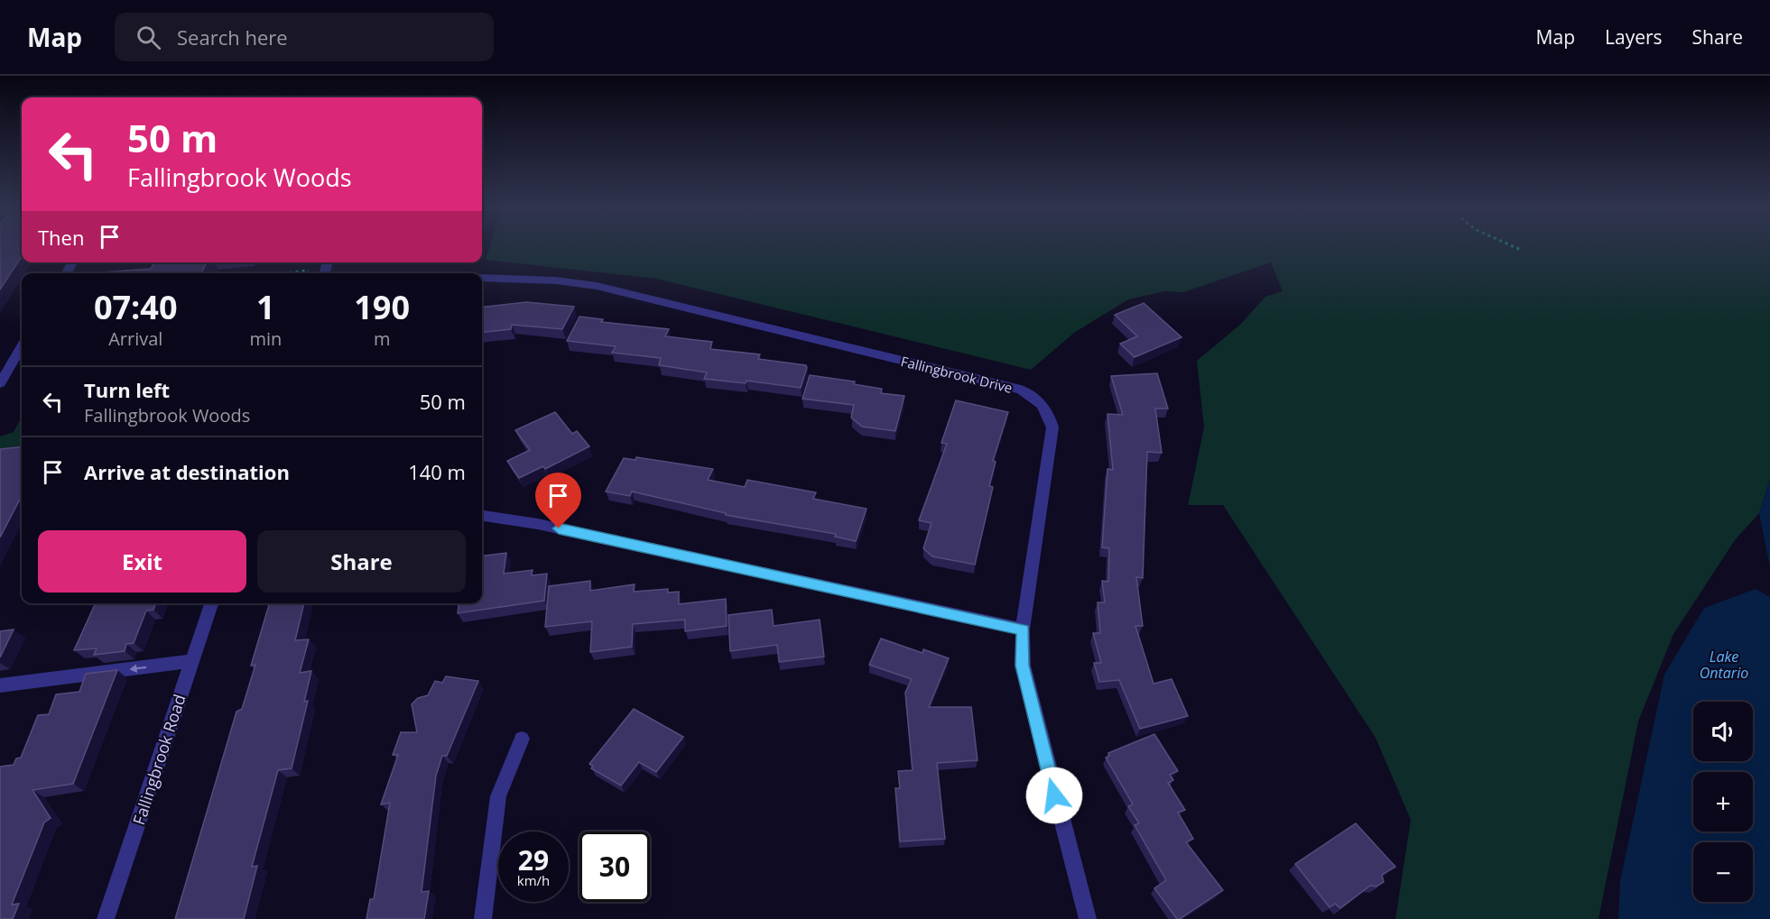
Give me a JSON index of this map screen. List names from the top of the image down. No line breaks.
{"streets":{"street":["Fallingbrook Drive","Fallingbrook Road"]},"water":["Lake Ontario"],"page":{"header":"Map","search":"Search here","nav":["Map","Layers","Share"],"turn":["50 m","Fallingbrook Woods"],"then":"Then","eta":["07:40","Arrival","1","min","190","m"],"list":[{"name":"Turn left","note":"Fallingbrook Woods","value":"50 m"},{"name":"Arrive at destination","value":"140 m"}],"buttons":["Exit","Share"],"map_buttons":["+","−"],"speed":"29 km/h","limit":"30"}}
